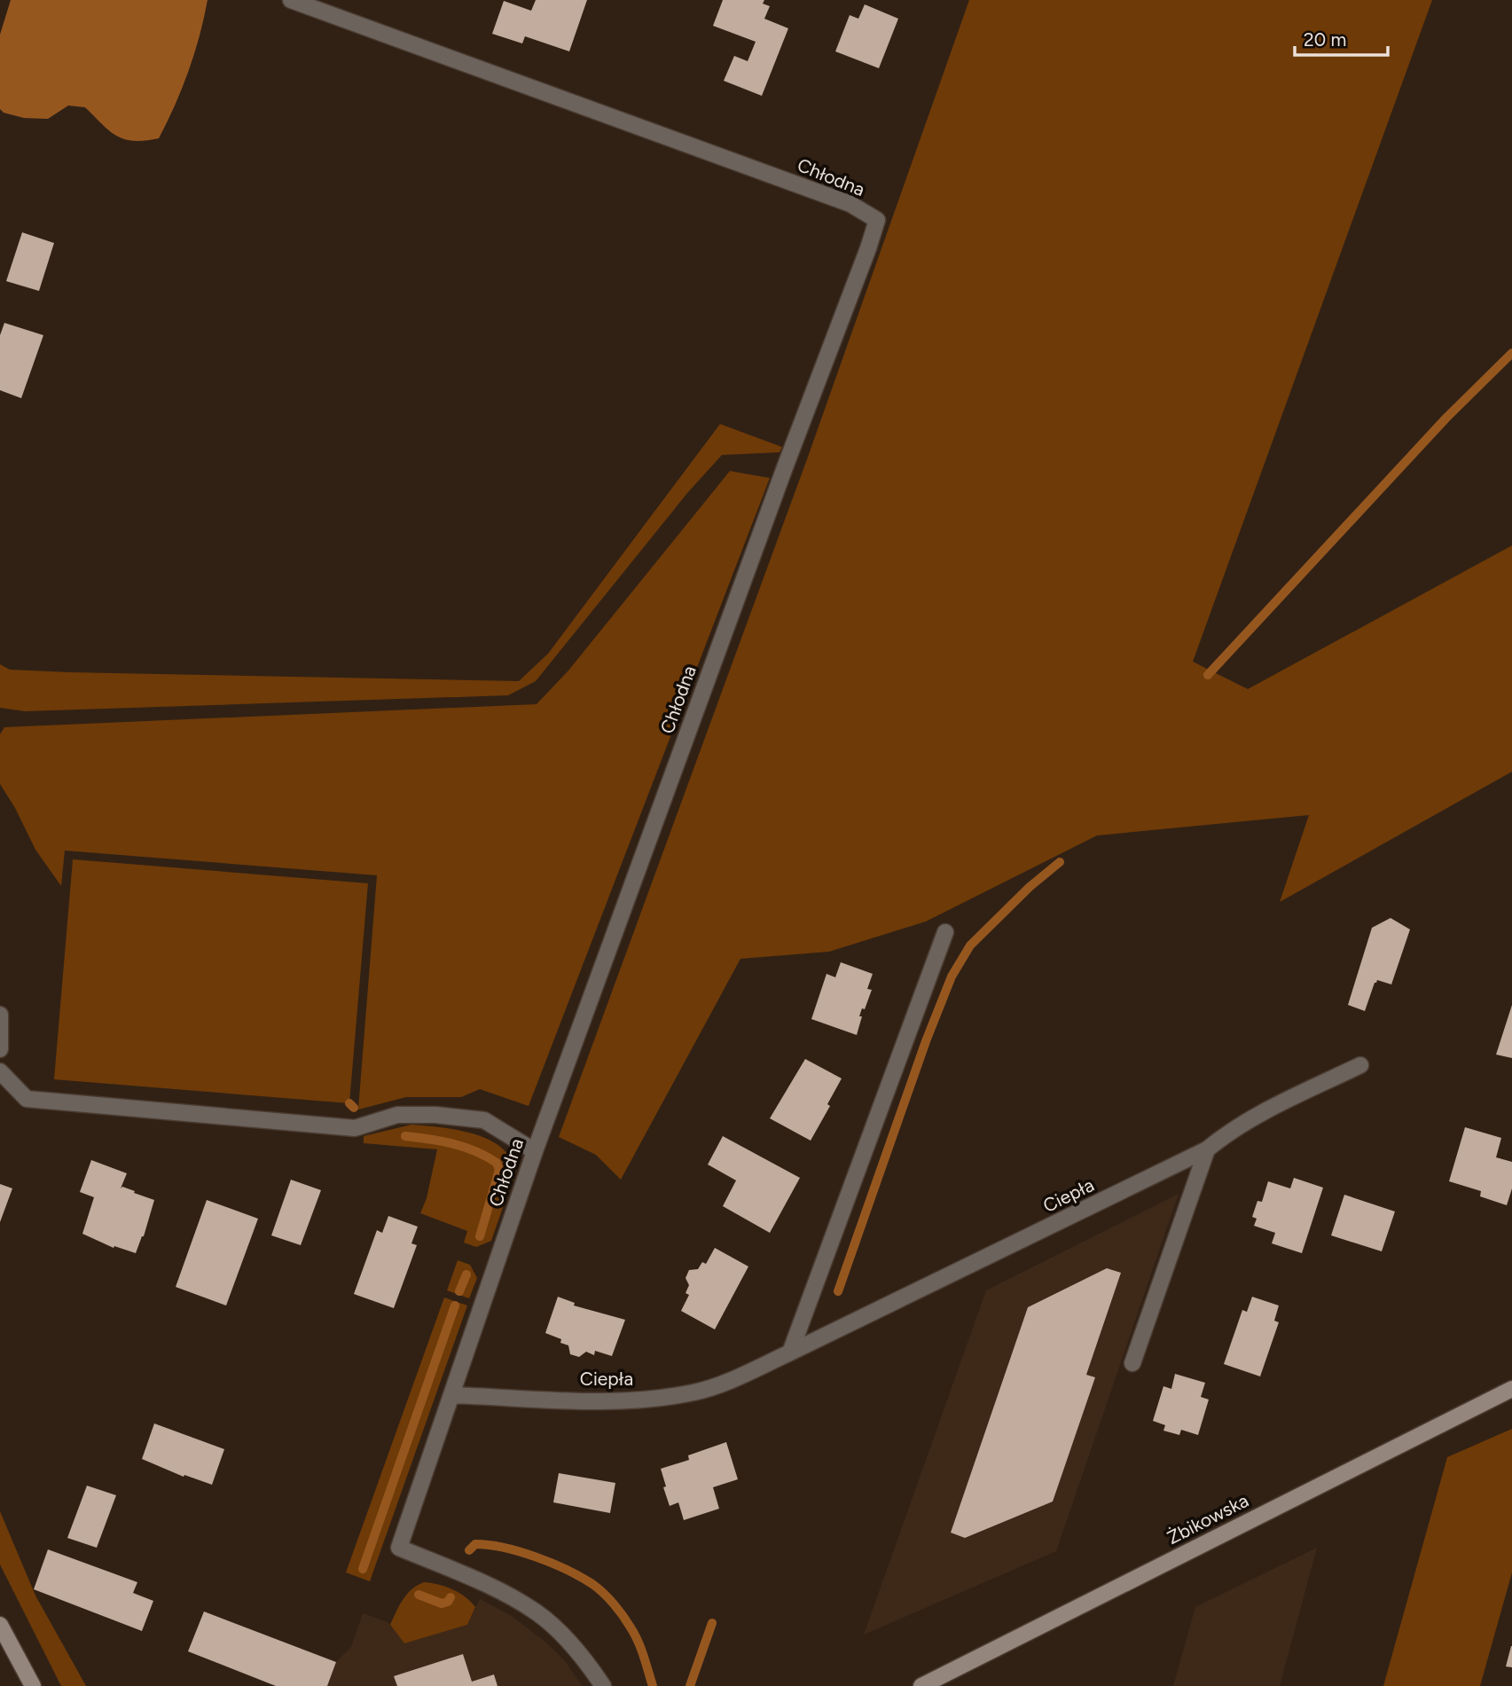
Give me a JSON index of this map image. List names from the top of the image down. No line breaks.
{"streets":{"main road":["Żbikowska"],"street":["Chłodna","Ciepła"]},"crossings":[["Chłodna","Ciepła"]],"scale_bar":"20 m"}
